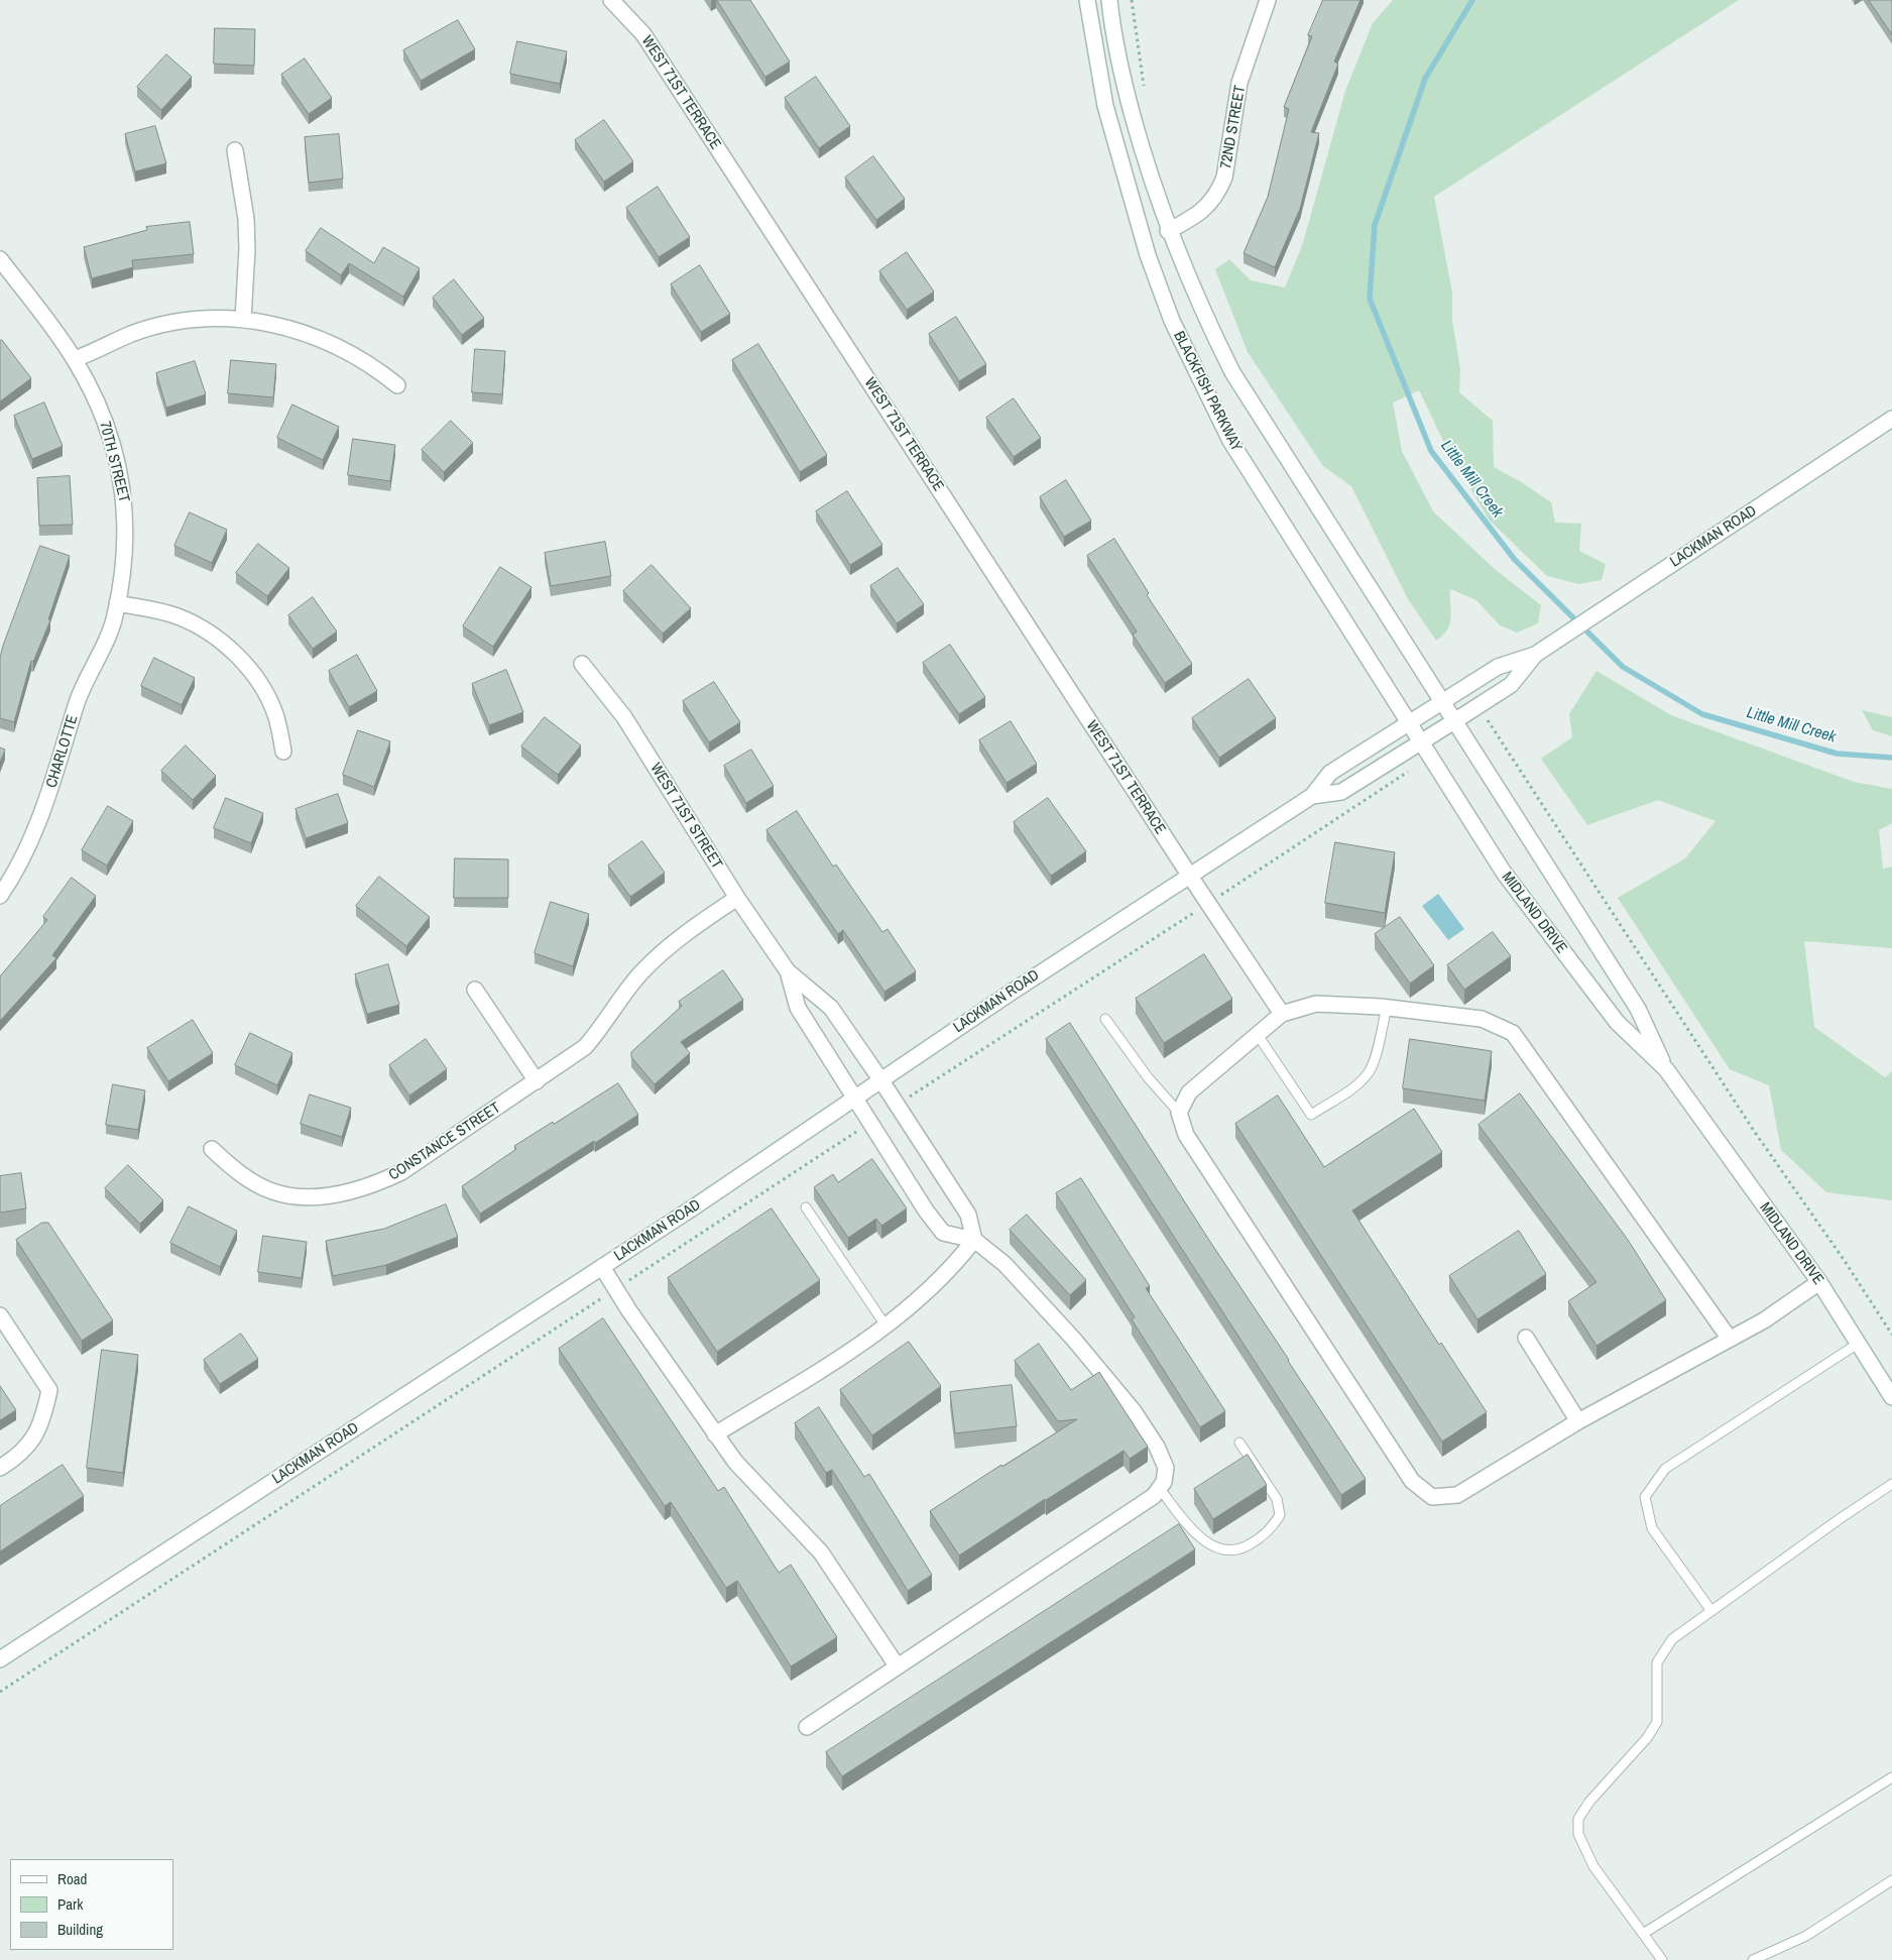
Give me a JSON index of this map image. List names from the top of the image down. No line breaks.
{"streets":{"street":["WEST 71ST TERRACE","72ND STREET","BLACKFISH PARKWAY","70TH STREET","LACKMAN ROAD","CHARLOTTE","WEST 71ST STREET","MIDLAND DRIVE","CONSTANCE STREET"]},"crossings":[["WEST 71ST TERRACE","LACKMAN ROAD"],["72ND STREET","BLACKFISH PARKWAY"],["BLACKFISH PARKWAY","LACKMAN ROAD"],["BLACKFISH PARKWAY","MIDLAND DRIVE"],["70TH STREET","CHARLOTTE"],["LACKMAN ROAD","WEST 71ST STREET"],["LACKMAN ROAD","MIDLAND DRIVE"],["WEST 71ST STREET","CONSTANCE STREET"]],"water":["Little Mill Creek"],"legend":["Road","Park","Building"]}
